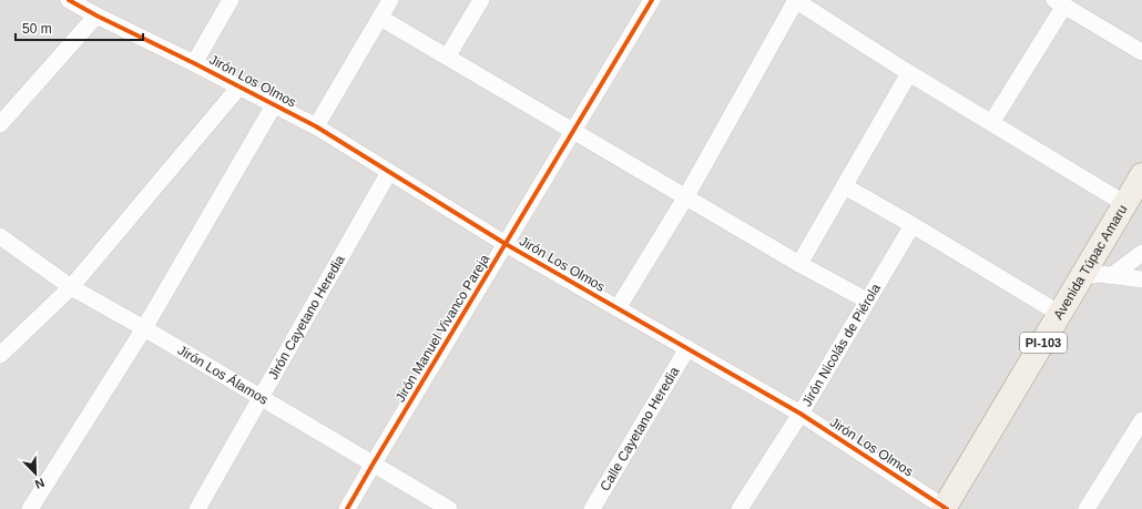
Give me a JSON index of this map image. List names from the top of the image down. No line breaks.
{"streets":{"main road":["Avenida Túpac Amaru","PI-103"],"street":["Jirón Los Olmos","Jirón Cayetano Heredia","Jirón Manuel Vivanco Pareja","Jirón Nicolás de Piérola","Jirón Los Álamos","Calle Cayetano Heredia"]},"crossings":[["Jirón Los Olmos","Avenida Túpac Amaru"],["Jirón Los Olmos","Jirón Cayetano Heredia"],["Jirón Los Olmos","Jirón Manuel Vivanco Pareja"],["Jirón Los Olmos","Jirón Nicolás de Piérola"],["Jirón Los Olmos","Calle Cayetano Heredia"],["Jirón Cayetano Heredia","Jirón Los Álamos"],["Jirón Manuel Vivanco Pareja","Jirón Los Álamos"]],"scale_bar":"50 m","north":"bottom right"}
